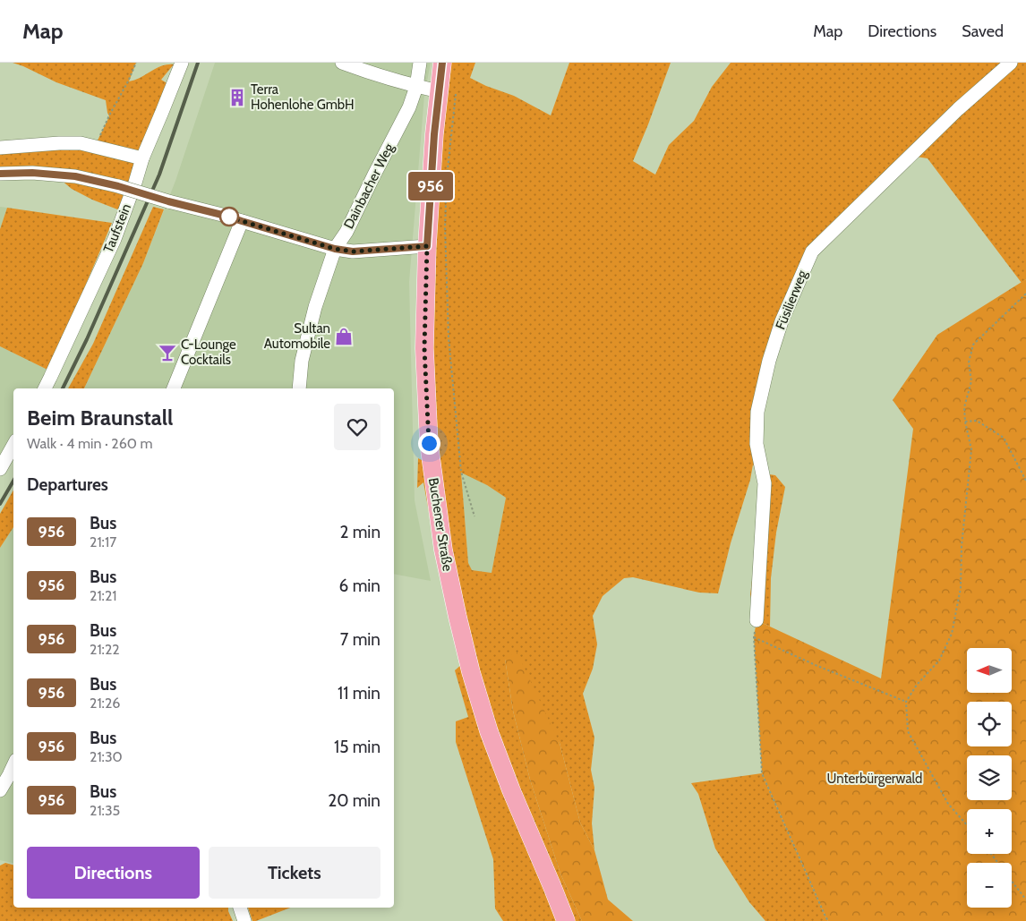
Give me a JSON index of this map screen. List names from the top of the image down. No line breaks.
{"streets":{"main road":["Buchener Straße"],"street":["Dainbacher Weg","Taufstein","Füsilierweg"]},"parks":["Unterbürgerwald"],"places":{"building":["Terra Hohenlohe GmbH"],"shop":["Sultan Automobile"],"bar":["C-Lounge Cocktails"]},"lines":["bus line 956"],"north":"left","page":{"header":"Map","nav":["Map","Directions","Saved"],"on_map":"956","heading":[["Beim Braunstall","Walk · 4 min · 260 m"],"Departures"],"list":[{"mark":"956","name":"Bus","note":"21:17","value":"2 min"},{"mark":"956","name":"Bus","note":"21:21","value":"6 min"},{"mark":"956","name":"Bus","note":"21:22","value":"7 min"},{"mark":"956","name":"Bus","note":"21:26","value":"11 min"},{"mark":"956","name":"Bus","note":"21:30","value":"15 min"},{"mark":"956","name":"Bus","note":"21:35","value":"20 min"}],"map_buttons":["+","−"],"buttons":["Directions","Tickets"]}}
